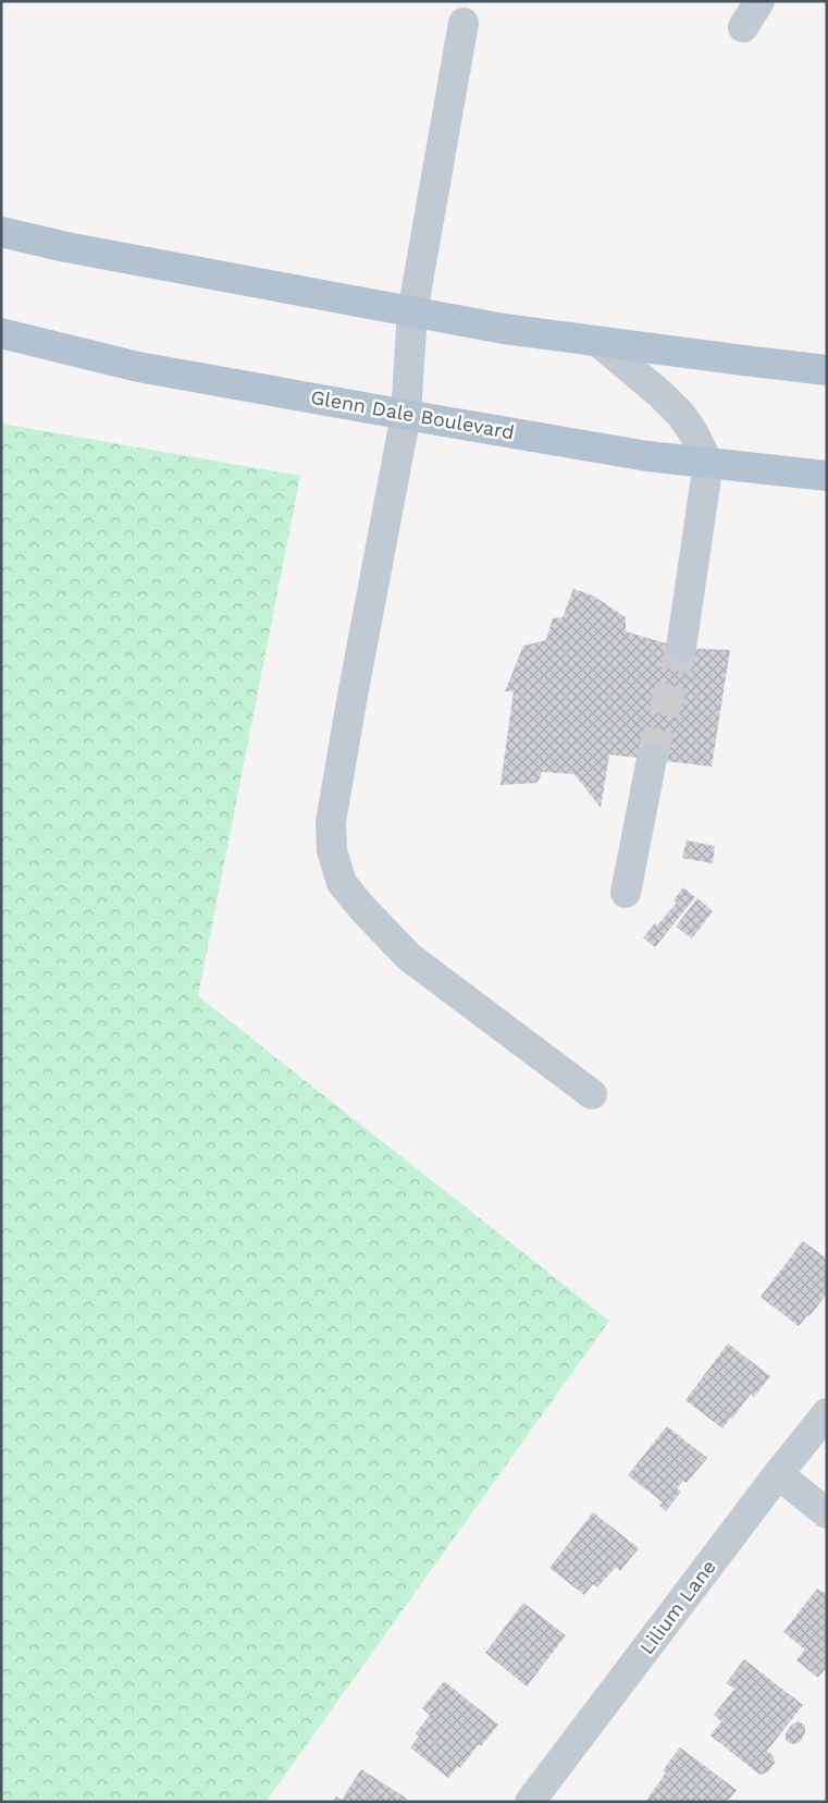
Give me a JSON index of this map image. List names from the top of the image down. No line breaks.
{"streets":{"main road":["Glenn Dale Boulevard"],"street":["Lilium Lane"]}}
